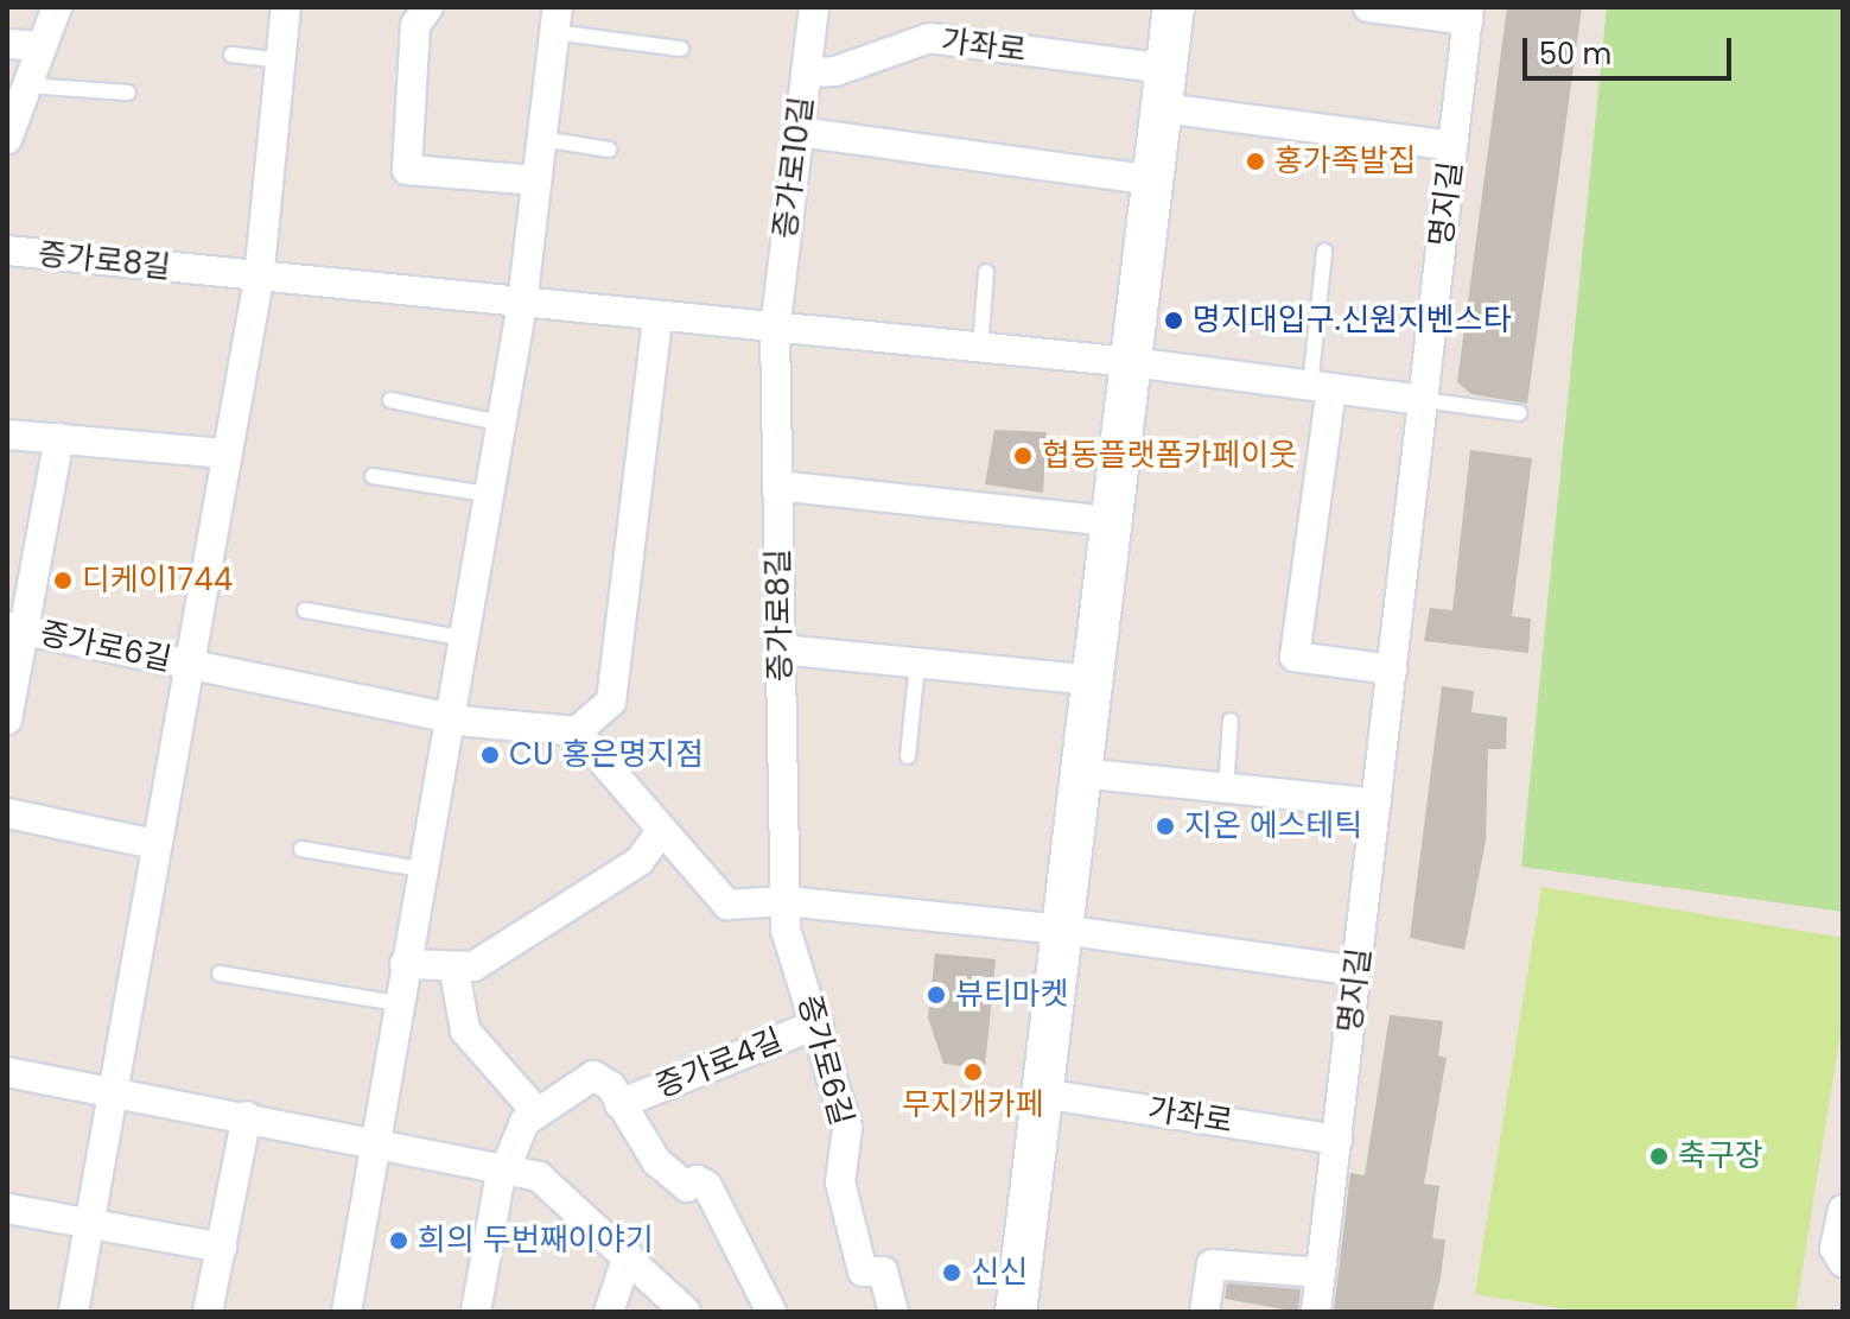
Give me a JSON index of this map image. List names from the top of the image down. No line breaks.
{"streets":{"street":["가좌로","증가로10길","명지길","증가로8길","증가로6길","증가로4길"]},"crossings":[["가좌로","증가로10길"],["가좌로","명지길"],["증가로10길","증가로8길"],["증가로8길","증가로6길"],["증가로6길","증가로4길"]],"places":["홍가족발집","명지대입구.신원지벤스타","협동플랫폼카페이웃","디케이1744","CU 홍은명지점","지온 에스테틱","뷰티마켓","무지개카페","축구장","희의 두번째이야기","신신"],"scale_bar":"50 m"}
